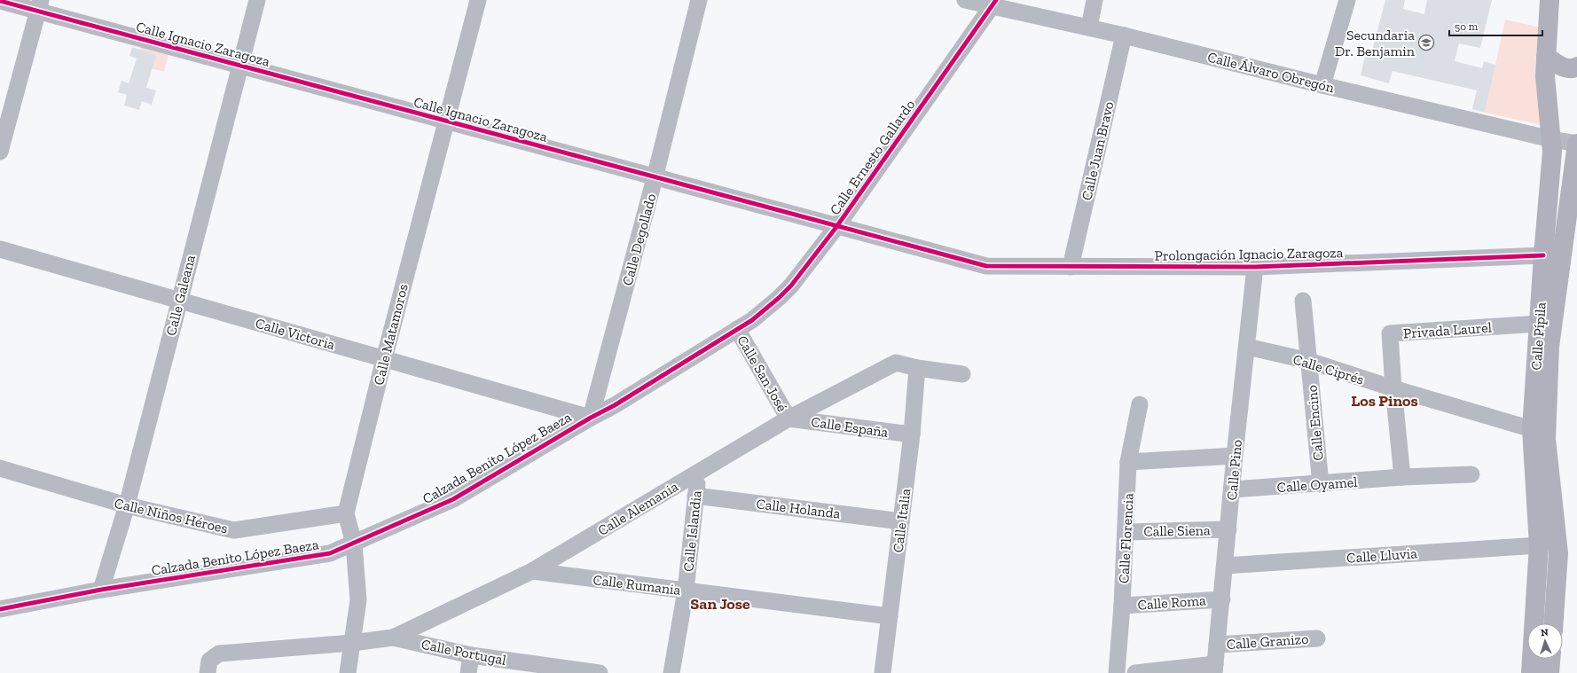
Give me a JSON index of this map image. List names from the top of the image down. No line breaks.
{"streets":{"main road":["Calle Pípila"],"street":["Calle Ignacio Zaragoza","Calle Álvaro Obregón","Calle Juan Bravo","Calle Ernesto Gallardo","Calle Degollado","Prolongación Ignacio Zaragoza","Calle Galeana","Privada Laurel","Calle Victoria","Calle Matamoros","Calle Ciprés","Calle San José","Calle Encino","Calle España","Calzada Benito López Baeza","Calle Pino","Calle Oyamel","Calle Alemania","Calle Holanda","Calle Niños Héroes","Calle Italia","Calle Siena","Calle Islandia","Calle Florencia","Calle Lluvia","Calle Rumania","Calle Roma","Calle Granizo","Calle Portugal"]},"crossings":[["Calle Ignacio Zaragoza","Calle Ernesto Gallardo"],["Calle Ignacio Zaragoza","Calle Degollado"],["Calle Ignacio Zaragoza","Prolongación Ignacio Zaragoza"],["Calle Ignacio Zaragoza","Calle Galeana"],["Calle Ignacio Zaragoza","Calle Matamoros"],["Calle Álvaro Obregón","Calle Juan Bravo"],["Calle Álvaro Obregón","Calle Ernesto Gallardo"],["Calle Álvaro Obregón","Calle Pípila"],["Calle Juan Bravo","Prolongación Ignacio Zaragoza"],["Calle Ernesto Gallardo","Calle San José"],["Calle Ernesto Gallardo","Calzada Benito López Baeza"],["Calle Degollado","Calle Victoria"],["Calle Degollado","Calzada Benito López Baeza"],["Prolongación Ignacio Zaragoza","Calle Pípila"],["Prolongación Ignacio Zaragoza","Calle Pino"],["Calle Galeana","Calle Victoria"],["Calle Galeana","Calzada Benito López Baeza"],["Calle Galeana","Calle Niños Héroes"],["Privada Laurel","Calle Pípila"],["Privada Laurel","Calle Ciprés"],["Calle Victoria","Calle Matamoros"],["Calle Victoria","Calzada Benito López Baeza"],["Calle Matamoros","Calzada Benito López Baeza"],["Calle Matamoros","Calle Alemania"],["Calle Matamoros","Calle Niños Héroes"],["Calle Pípila","Calle Ciprés"],["Calle Pípila","Calle Lluvia"],["Calle Ciprés","Calle Encino"],["Calle Ciprés","Calle Pino"],["Calle San José","Calle España"],["Calle San José","Calzada Benito López Baeza"],["Calle San José","Calle Alemania"],["Calle Encino","Calle Oyamel"],["Calle España","Calle Alemania"],["Calle España","Calle Italia"],["Calle Pino","Calle Oyamel"],["Calle Pino","Calle Siena"],["Calle Pino","Calle Lluvia"],["Calle Pino","Calle Roma"],["Calle Pino","Calle Granizo"],["Calle Alemania","Calle Italia"],["Calle Alemania","Calle Islandia"],["Calle Alemania","Calle Rumania"],["Calle Alemania","Calle Portugal"],["Calle Holanda","Calle Italia"],["Calle Holanda","Calle Islandia"],["Calle Italia","Calle Rumania"],["Calle Siena","Calle Florencia"],["Calle Islandia","Calle Rumania"],["Calle Florencia","Calle Roma"]],"districts":["Los Pinos","San Jose"],"places":{"school or university":["Secundaria Dr. Benjamin"]},"scale_bar":"50 m","north":"top"}
